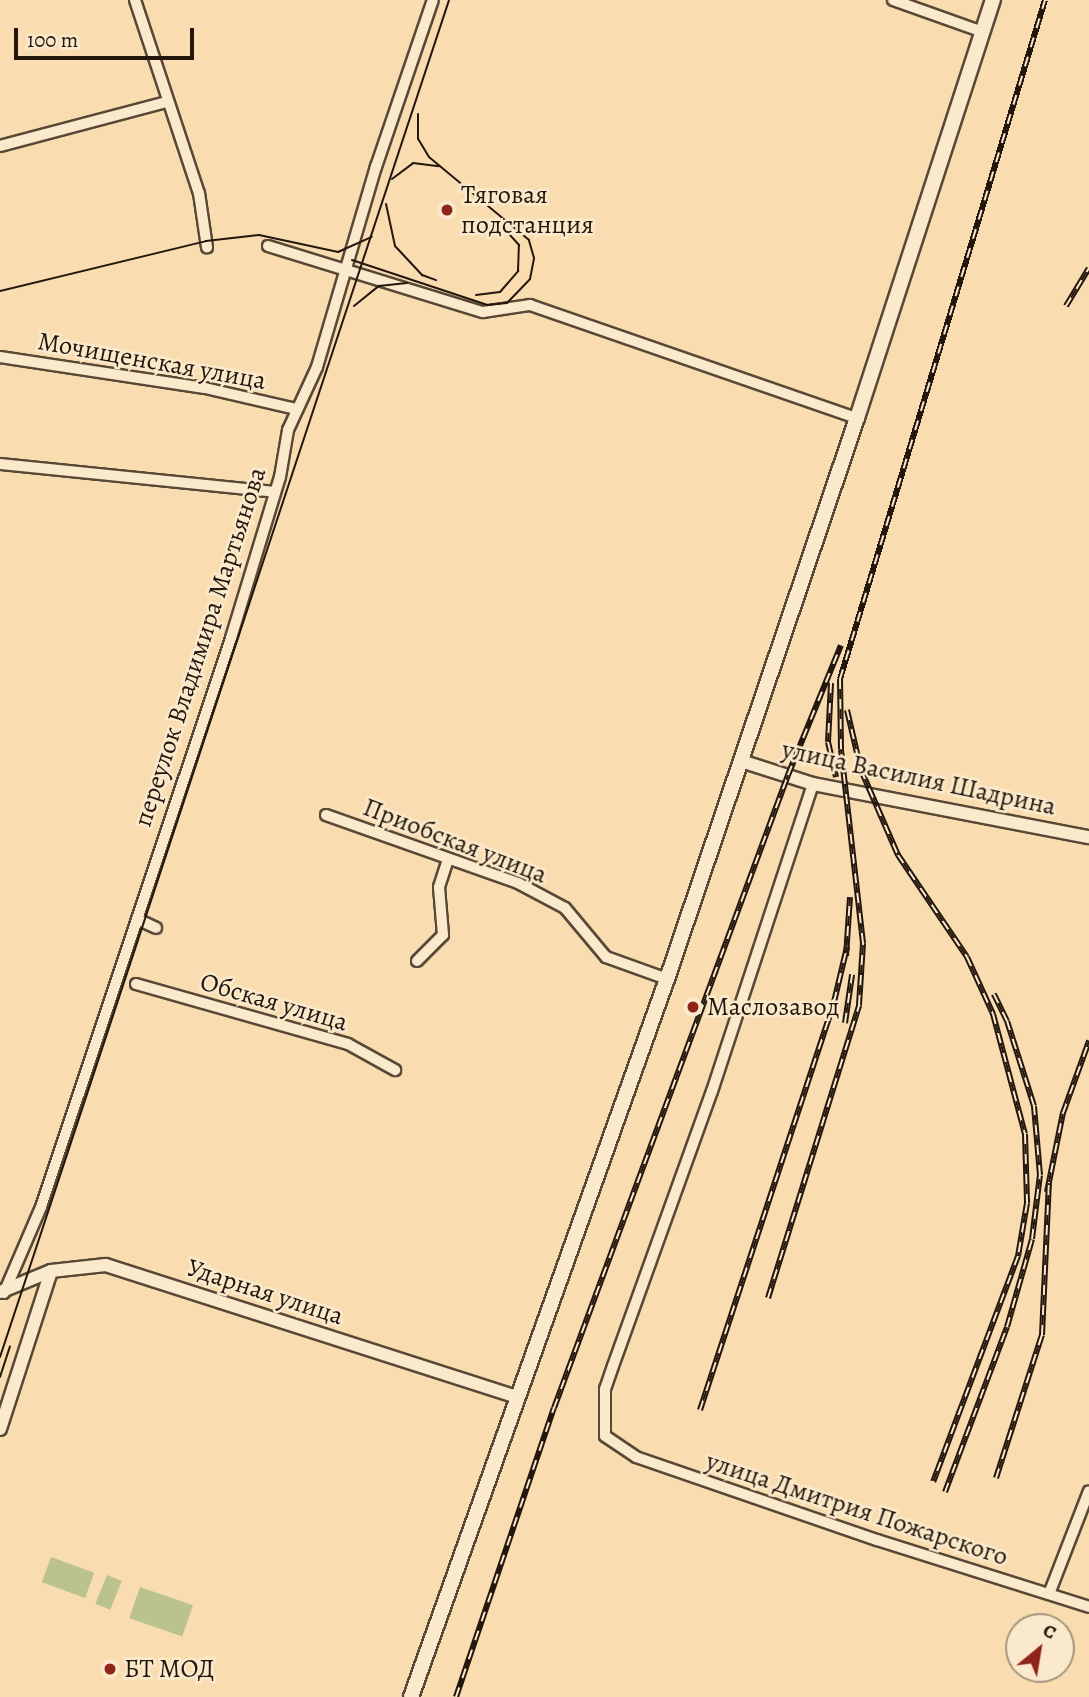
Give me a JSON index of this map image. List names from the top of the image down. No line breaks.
{"streets":{"street":["Мочищенская улица","переулок Владимира Мартьянова","улица Василия Шадрина","Приобская улица","Обская улица","Ударная улица","улица Дмитрия Пожарского"]},"crossings":[["Мочищенская улица","переулок Владимира Мартьянова"],["переулок Владимира Мартьянова","Ударная улица"],["улица Василия Шадрина","улица Дмитрия Пожарского"]],"places":["Тяговая подстанция","Маслозавод","БТ МОД"],"scale_bar":"100 m","north":"top right"}
